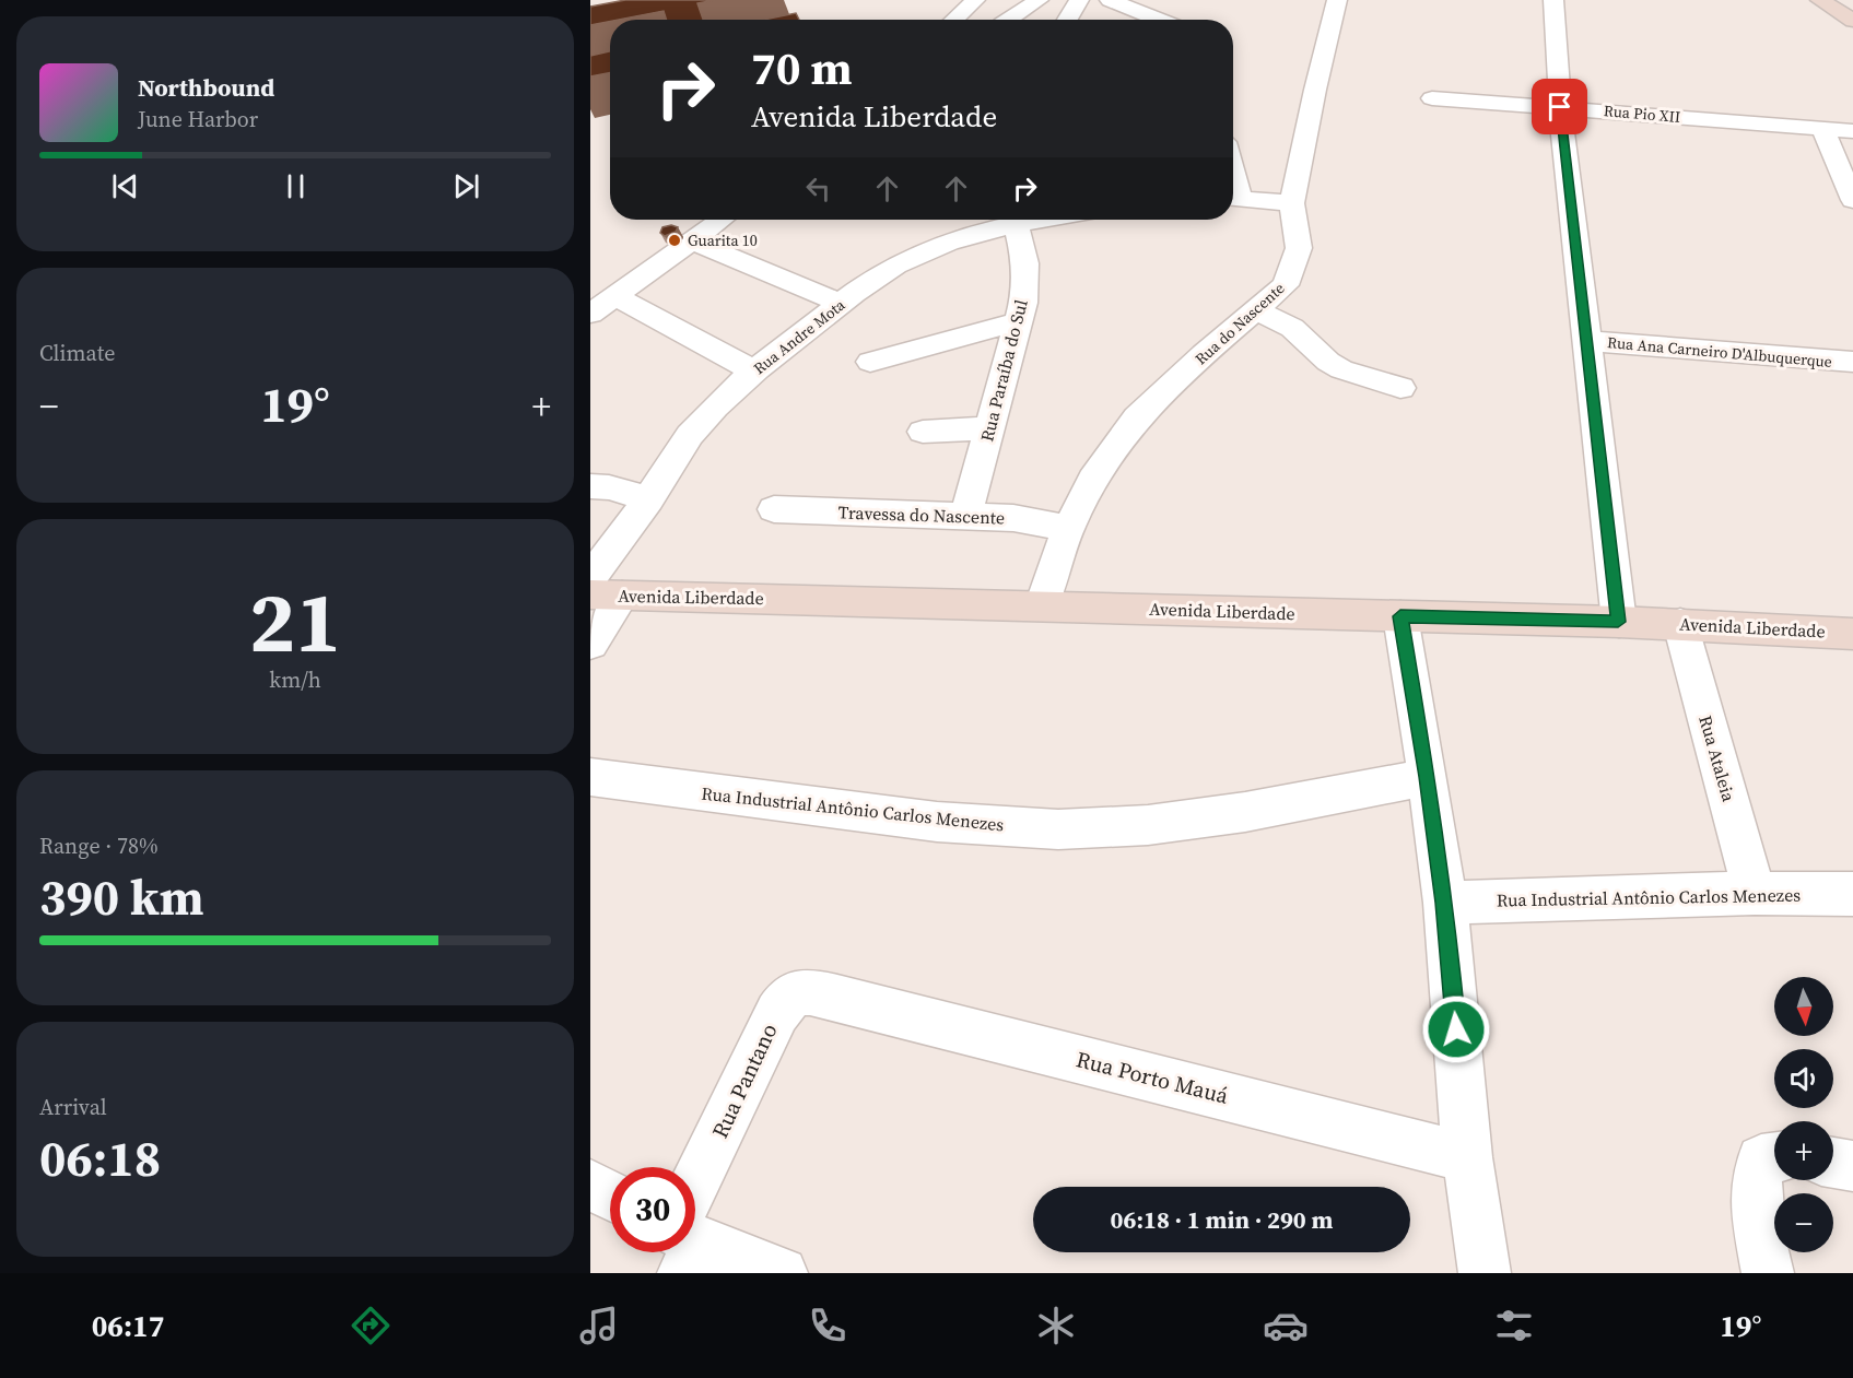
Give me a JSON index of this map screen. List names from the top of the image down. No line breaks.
{"streets":{"main road":["Avenida Liberdade"],"street":["Rua Pio XII","Rua do Nascente","Rua Andre Mota","Rua Ana Carneiro D'Albuquerque","Rua Paraíba do Sul","Travessa do Nascente","Rua Ataleia","Rua Industrial Antônio Carlos Menezes","Rua Porto Mauá","Rua Pantano"]},"crossings":[["Rua do Nascente","Travessa do Nascente"],["Rua do Nascente","Avenida Liberdade"],["Rua Andre Mota","Rua Paraíba do Sul"],["Rua Paraíba do Sul","Travessa do Nascente"],["Avenida Liberdade","Rua Ataleia"],["Rua Ataleia","Rua Industrial Antônio Carlos Menezes"],["Rua Porto Mauá","Rua Pantano"]],"places":["Guarita 10"],"north":"bottom","page":{"turn":["70 m","Avenida Liberdade"],"song":["Northbound","June Harbor"],"tile":["Climate",["21","km/h"],["Range · 78%","390 km"],["Arrival","06:18"]],"heat":["−","19°","+"],"map_buttons":["+","−"],"limit":"30","trip":"06:18 · 1 min · 290 m","tabs":["06:17","19°"]}}
